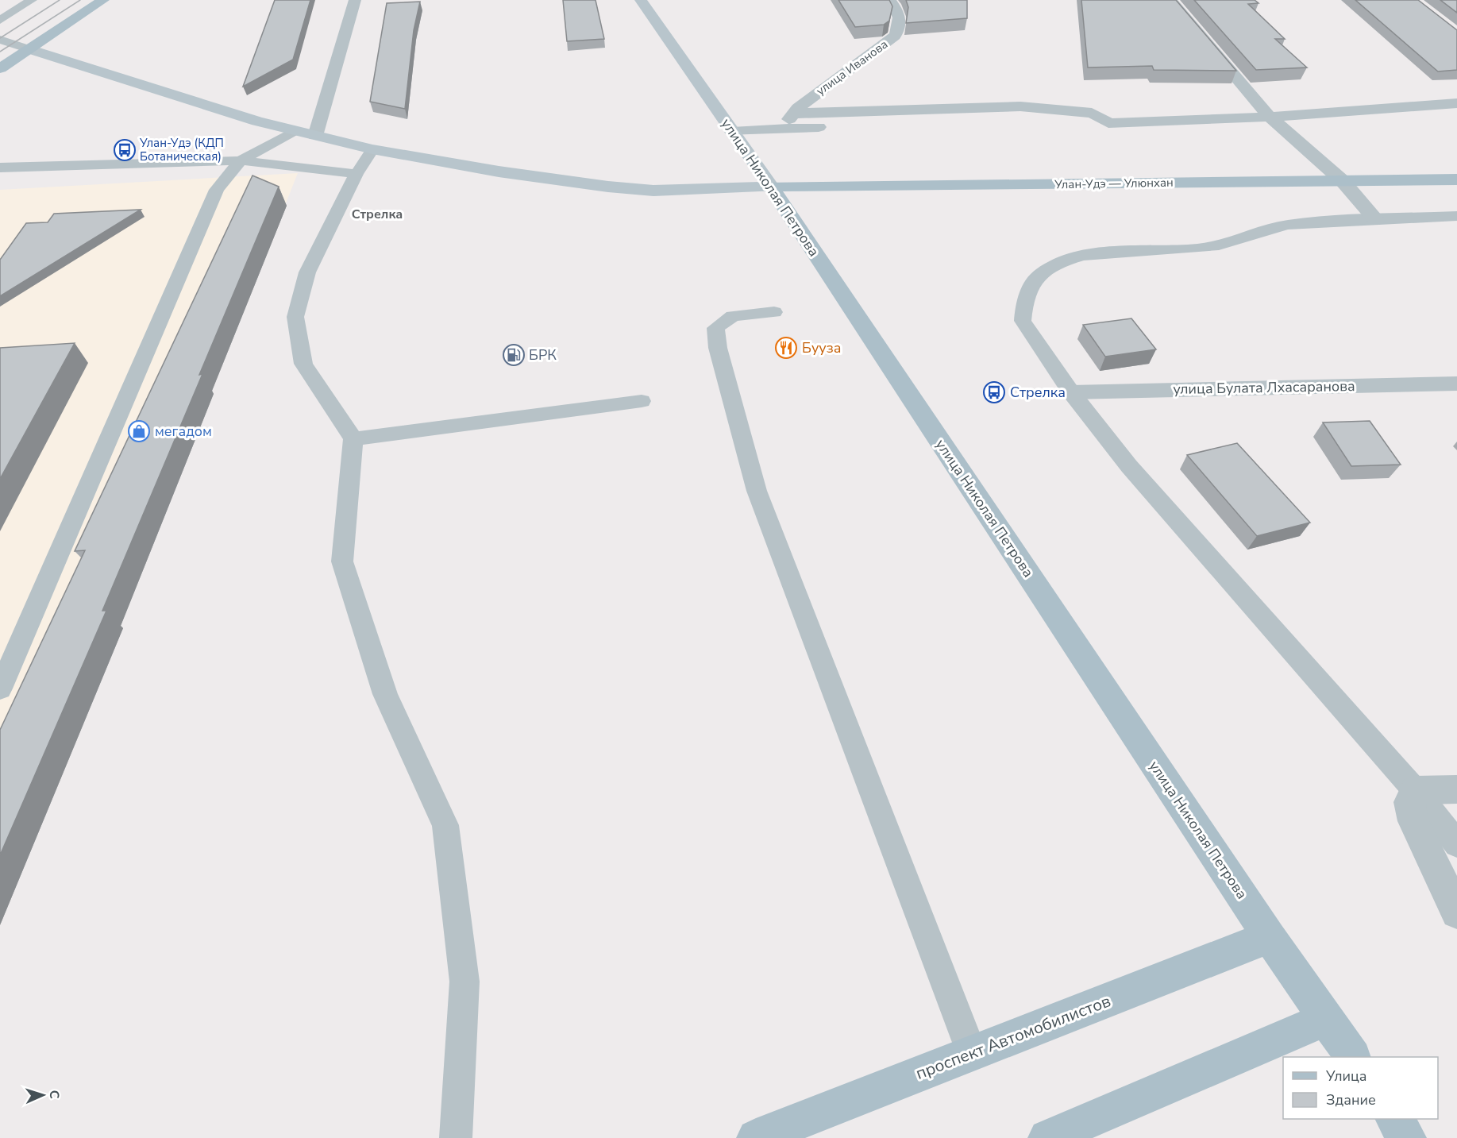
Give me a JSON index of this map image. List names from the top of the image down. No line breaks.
{"streets":{"main road":["Улан-Удэ — Улюнхан","улица Николая Петрова","проспект Автомобилистов"],"street":["улица Иванова","улица Булата Лхасаранова"]},"crossings":[["Улан-Удэ — Улюнхан","улица Николая Петрова"],["улица Николая Петрова","проспект Автомобилистов"]],"districts":["Стрелка"],"places":{"bus stop":["Улан-Удэ (КДП Ботаническая)","Стрелка"],"restaurant":["Бууза"],"fuel station":["БРК"],"shop":["мегадом"]},"legend":["Улица","Здание"],"north":"right"}
